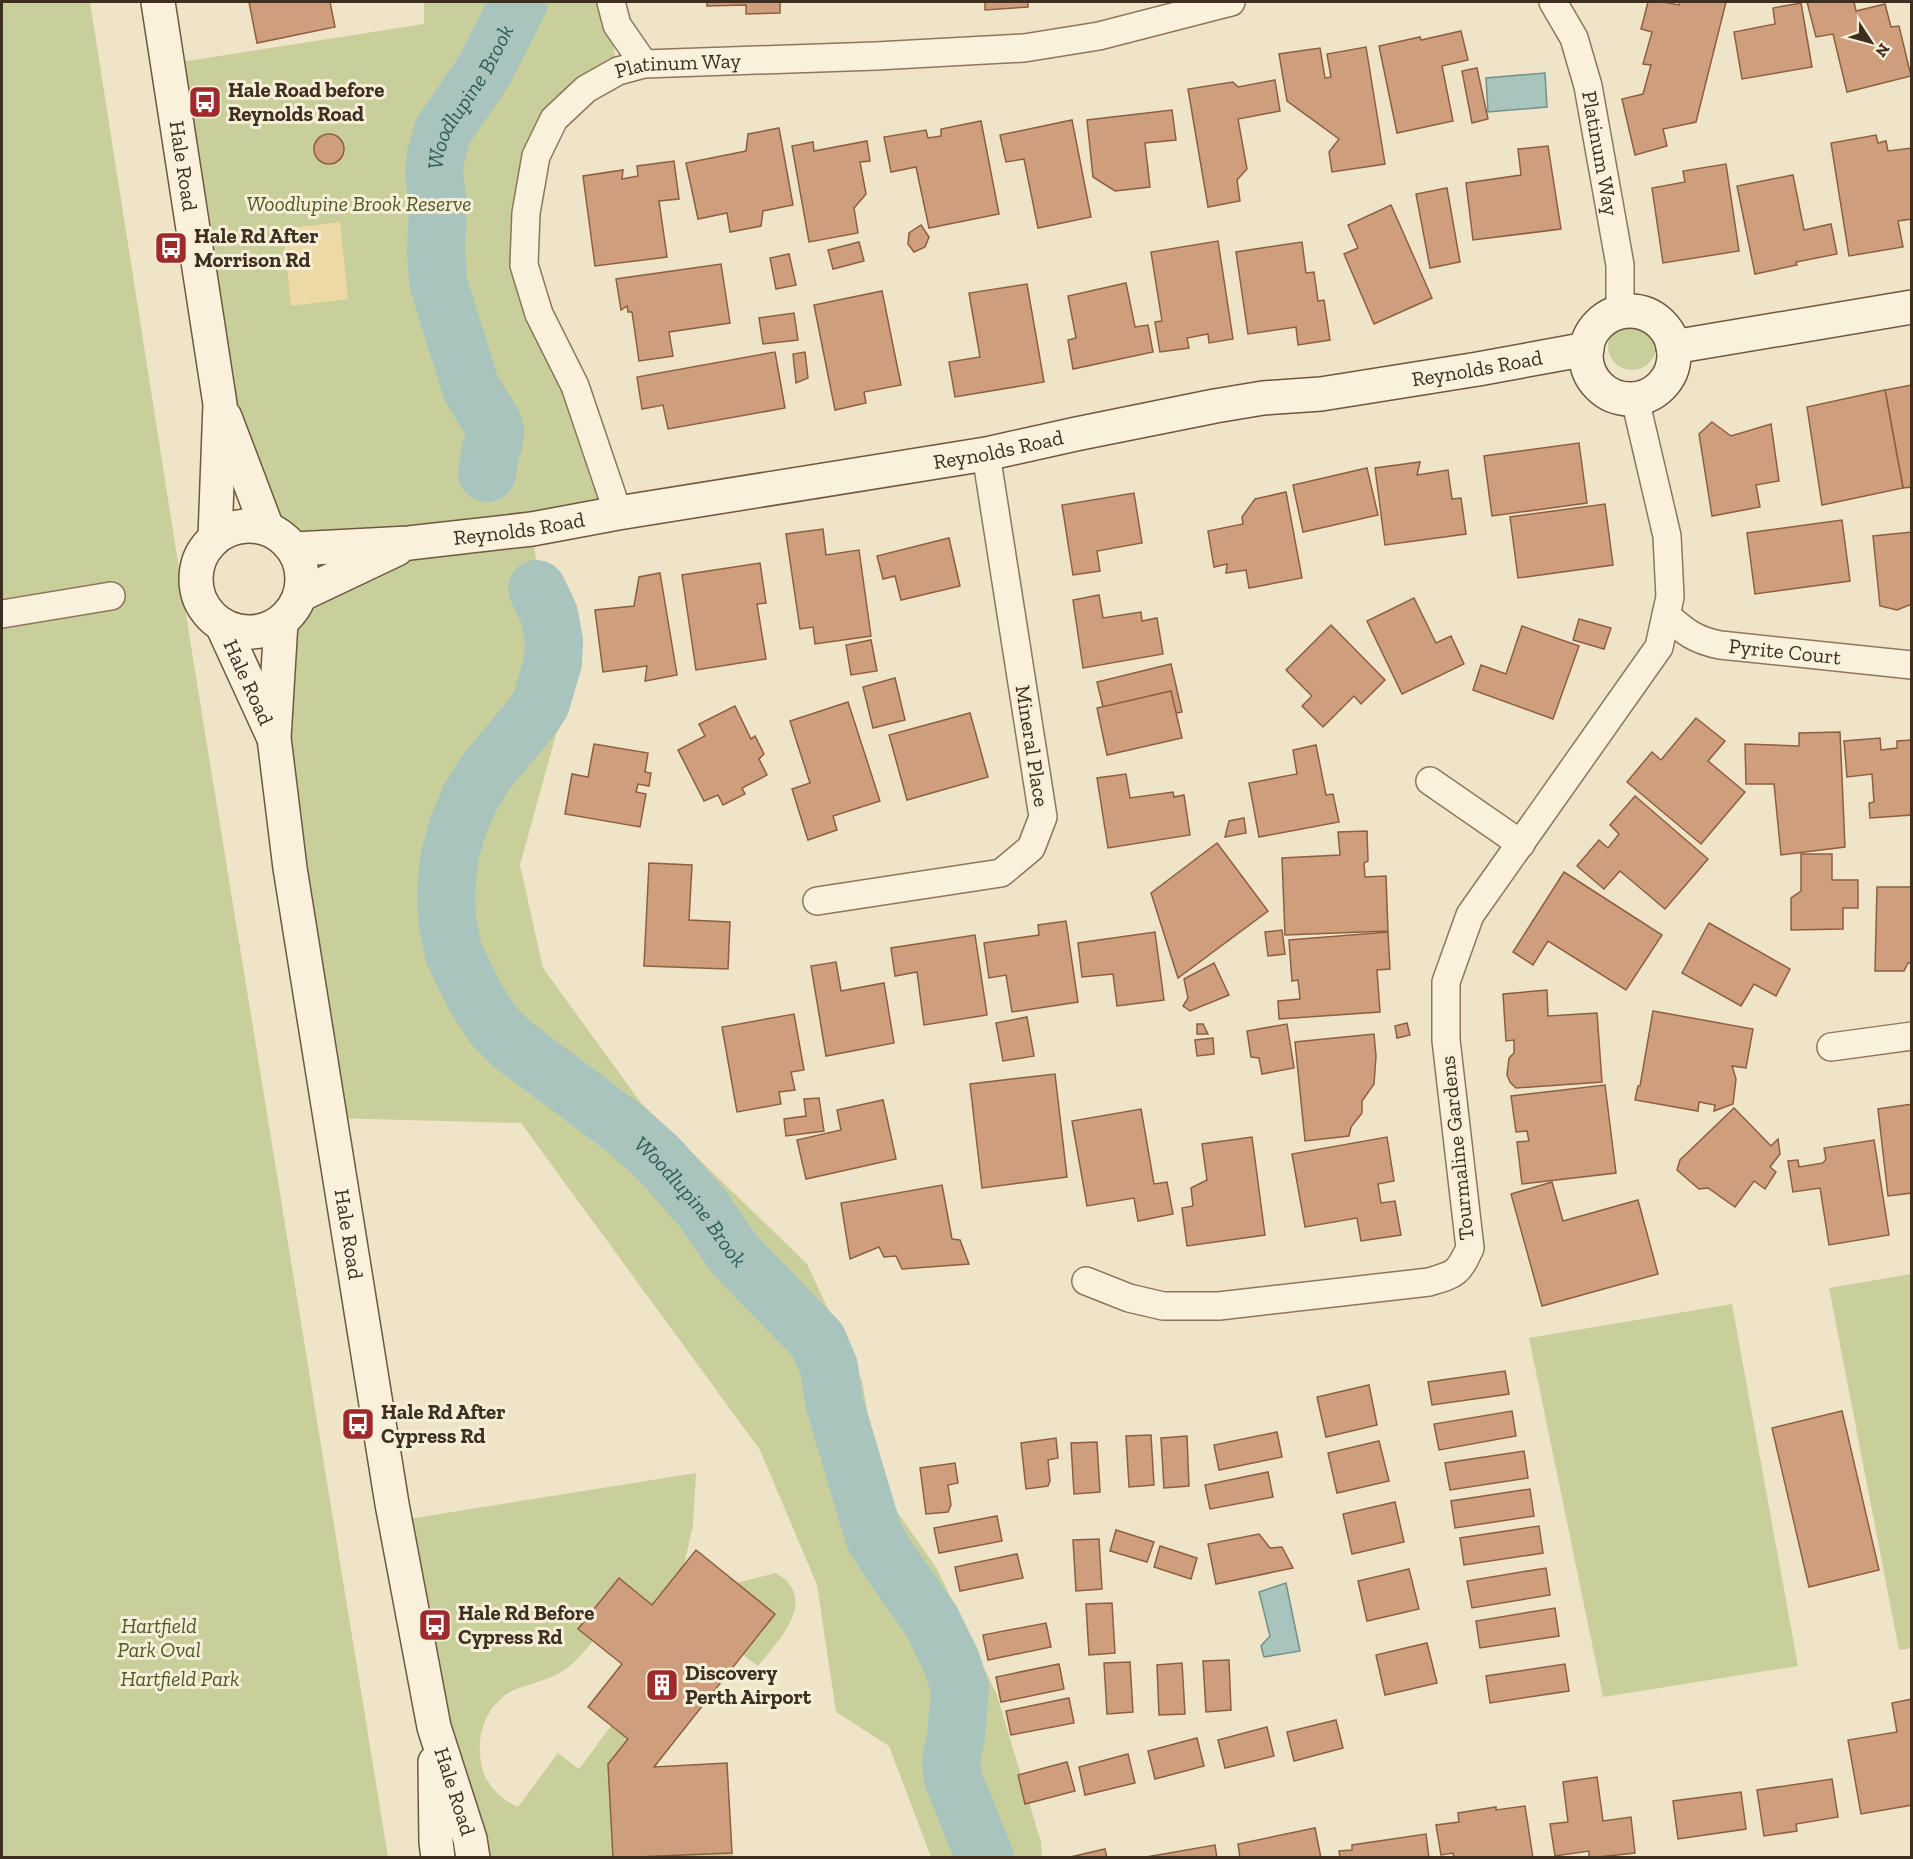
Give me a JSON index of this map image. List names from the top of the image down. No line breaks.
{"streets":{"main road":["Hale Road","Reynolds Road"],"street":["Platinum Way","Pyrite Court","Mineral Place","Tourmaline Gardens"]},"crossings":[["Platinum Way","Reynolds Road"],["Platinum Way","Tourmaline Gardens"],["Hale Road","Reynolds Road"],["Reynolds Road","Mineral Place"],["Reynolds Road","Tourmaline Gardens"],["Pyrite Court","Tourmaline Gardens"]],"water":["Woodlupine Brook"],"parks":["Woodlupine Brook Reserve","Hartfield Park Oval","Hartfield Park"],"places":{"bus stop":["Hale Road before Reynolds Road","Hale Rd After Morrison Rd","Hale Rd After Cypress Rd","Hale Rd Before Cypress Rd"],"building":["Discovery Perth Airport"]},"north":"bottom right"}
